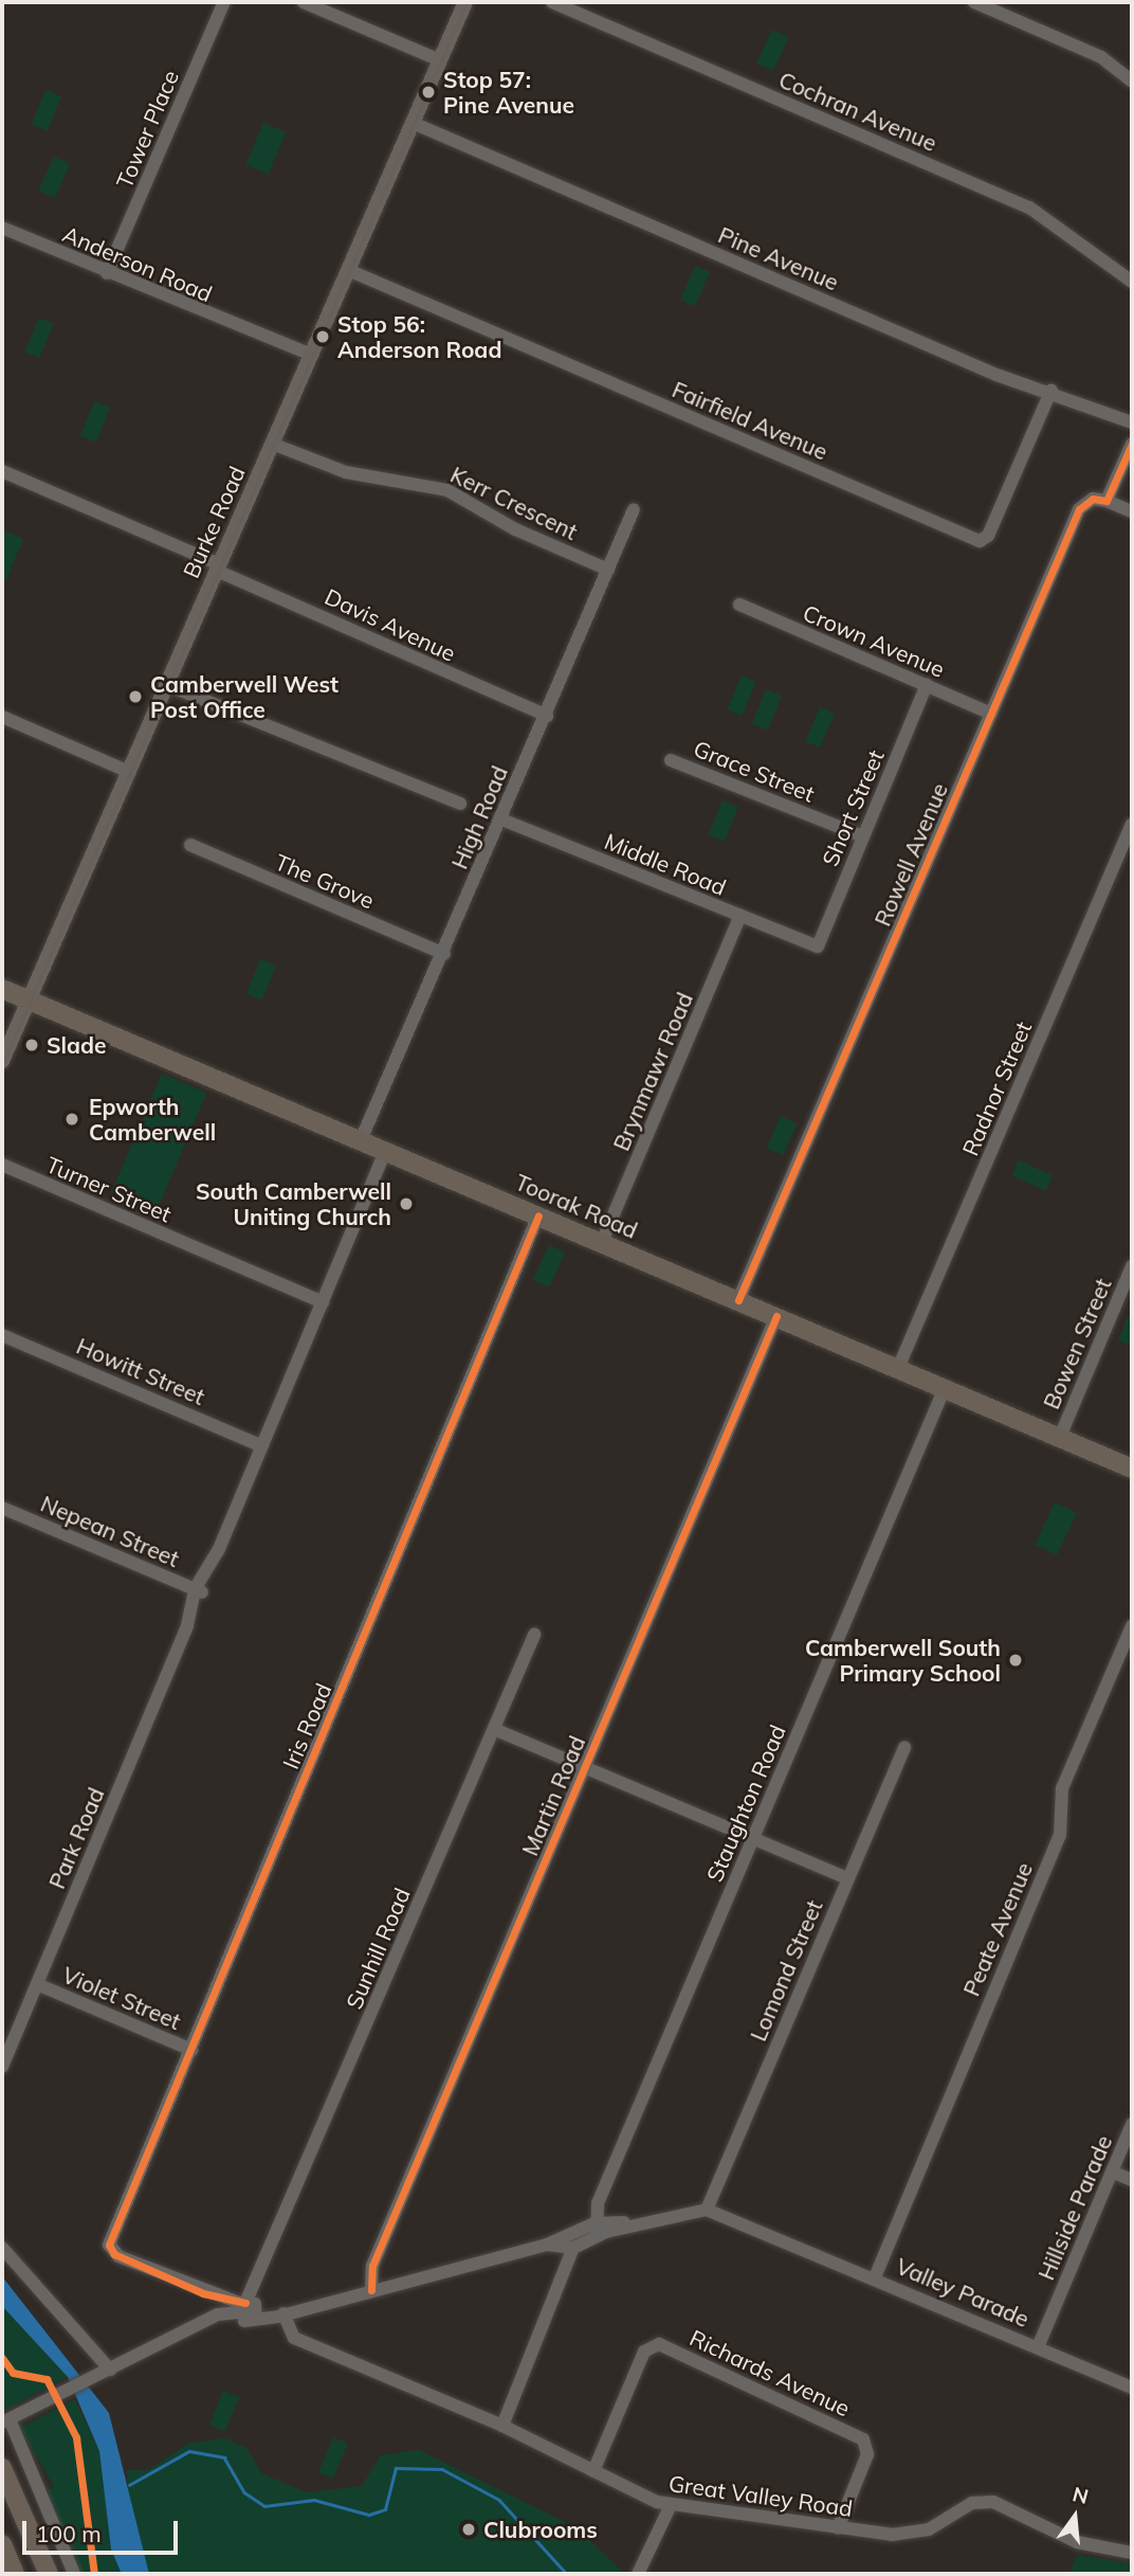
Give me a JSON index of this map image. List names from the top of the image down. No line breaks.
{"streets":{"highway":["Toorak Road"],"main road":["Burke Road"],"street":["Cochran Avenue","Tower Place","Pine Avenue","Anderson Road","Fairfield Avenue","Kerr Crescent","Davis Avenue","Crown Avenue","Grace Street","Short Street","High Road","Rowell Avenue","Middle Road","The Grove","Brynmawr Road","Radnor Street","Turner Street","Bowen Street","Howitt Street","Nepean Street","Iris Road","Martin Road","Staughton Road","Park Road","Peate Avenue","Sunhill Road","Lomond Street","Violet Street","Hillside Parade","Valley Parade","Richards Avenue","Great Valley Road"]},"crossings":[["Tower Place","Anderson Road"],["Pine Avenue","Fairfield Avenue"],["Pine Avenue","Burke Road"],["Anderson Road","Burke Road"],["Fairfield Avenue","Burke Road"],["Kerr Crescent","Burke Road"],["Kerr Crescent","High Road"],["Burke Road","Davis Avenue"],["Burke Road","Toorak Road"],["Davis Avenue","High Road"],["Crown Avenue","Short Street"],["Crown Avenue","Rowell Avenue"],["Grace Street","Short Street"],["Short Street","Middle Road"],["High Road","Middle Road"],["High Road","The Grove"],["High Road","Toorak Road"],["Rowell Avenue","Toorak Road"],["Middle Road","Brynmawr Road"],["Brynmawr Road","Toorak Road"],["Radnor Street","Toorak Road"],["Turner Street","Park Road"],["Toorak Road","Bowen Street"],["Toorak Road","Iris Road"],["Toorak Road","Martin Road"],["Toorak Road","Staughton Road"],["Toorak Road","Park Road"],["Howitt Street","Park Road"],["Nepean Street","Park Road"],["Iris Road","Violet Street"],["Park Road","Violet Street"],["Peate Avenue","Valley Parade"],["Lomond Street","Valley Parade"],["Hillside Parade","Valley Parade"],["Richards Avenue","Great Valley Road"]],"places":["Stop 57: Pine Avenue","Stop 56: Anderson Road","Camberwell West Post Office","Slade","Epworth Camberwell","South Camberwell Uniting Church","Camberwell South Primary School","Clubrooms"],"scale_bar":"100 m","north":"top"}
